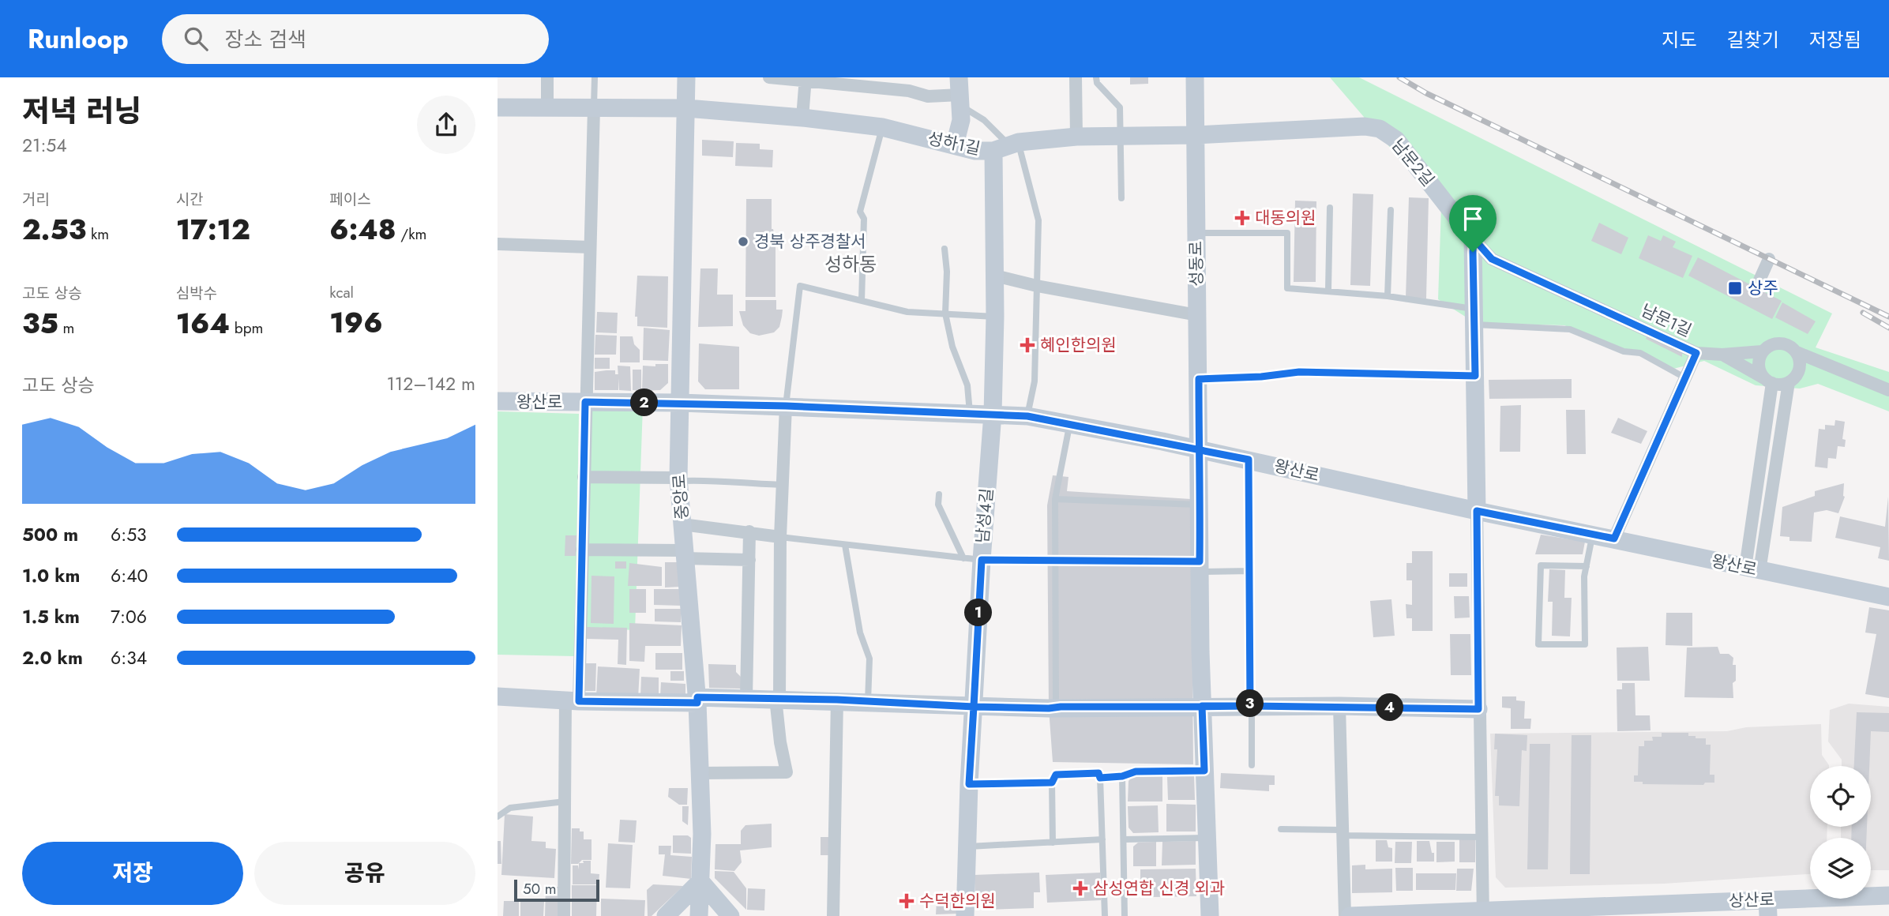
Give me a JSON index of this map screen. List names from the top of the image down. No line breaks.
{"streets":{"street":["성하1길","남문2길","성동로","남문1길","왕산로","중앙로","남성4길","상산로"]},"crossings":[["성하1길","남문2길"],["성하1길","왕산로"],["성하1길","중앙로"],["성하1길","남성4길"],["남문2길","성동로"],["남문2길","남문1길"],["성동로","왕산로"],["남문1길","왕산로"],["왕산로","중앙로"],["왕산로","남성4길"]],"districts":["성하동"],"places":{"health":["대동의원","혜인한의원","삼성연합 신경 외과","수덕한의원"],"other":["경북 상주경찰서"],"transit":["상주"]},"scale_bar":"50 m","page":{"header":"Runloop","search":"장소 검색","nav":["지도","길찾기","저장됨"],"heading":["저녁 러닝","21:54"],"stats":[["거리","2.53 km"],["시간","17:12"],["페이스","6:48 /km"],["고도 상승","35 m"],["심박수","164 bpm"],["kcal","196"]],"chart":["고도 상승","112–142 m"],"pins":["2","1","3","4"],"list":[{"name":"500 m","note":"6:53"},{"name":"1.0 km","note":"6:40"},{"name":"1.5 km","note":"7:06"},{"name":"2.0 km","note":"6:34"}],"buttons":["저장","공유"],"scale":"50 m"}}
